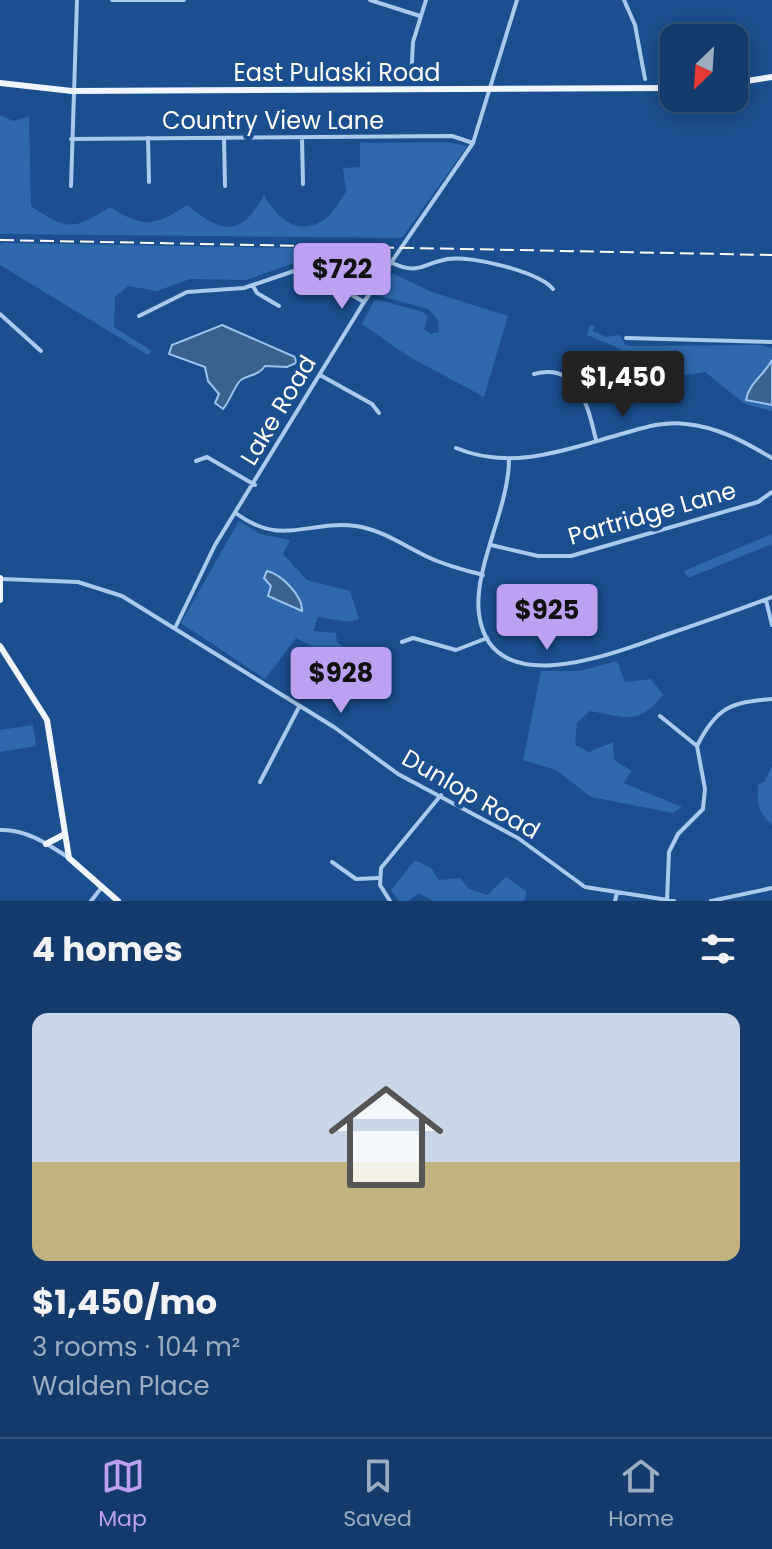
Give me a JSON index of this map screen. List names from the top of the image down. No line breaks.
{"streets":{"main road":["East Pulaski Road"],"street":["Country View Lane","Lake Road","Partridge Lane","Dunlop Road"]},"crossings":[["East Pulaski Road","Lake Road"],["Country View Lane","Lake Road"],["Lake Road","Dunlop Road"]],"north":"bottom left","page":{"price":["$722","$1,450","$925","$928"],"heading":"4 homes","list":[{"name":"$1,450/mo","note":"3 rooms · 104 m² · Walden Place"}],"tabs":["Map","Saved","Home"]}}
